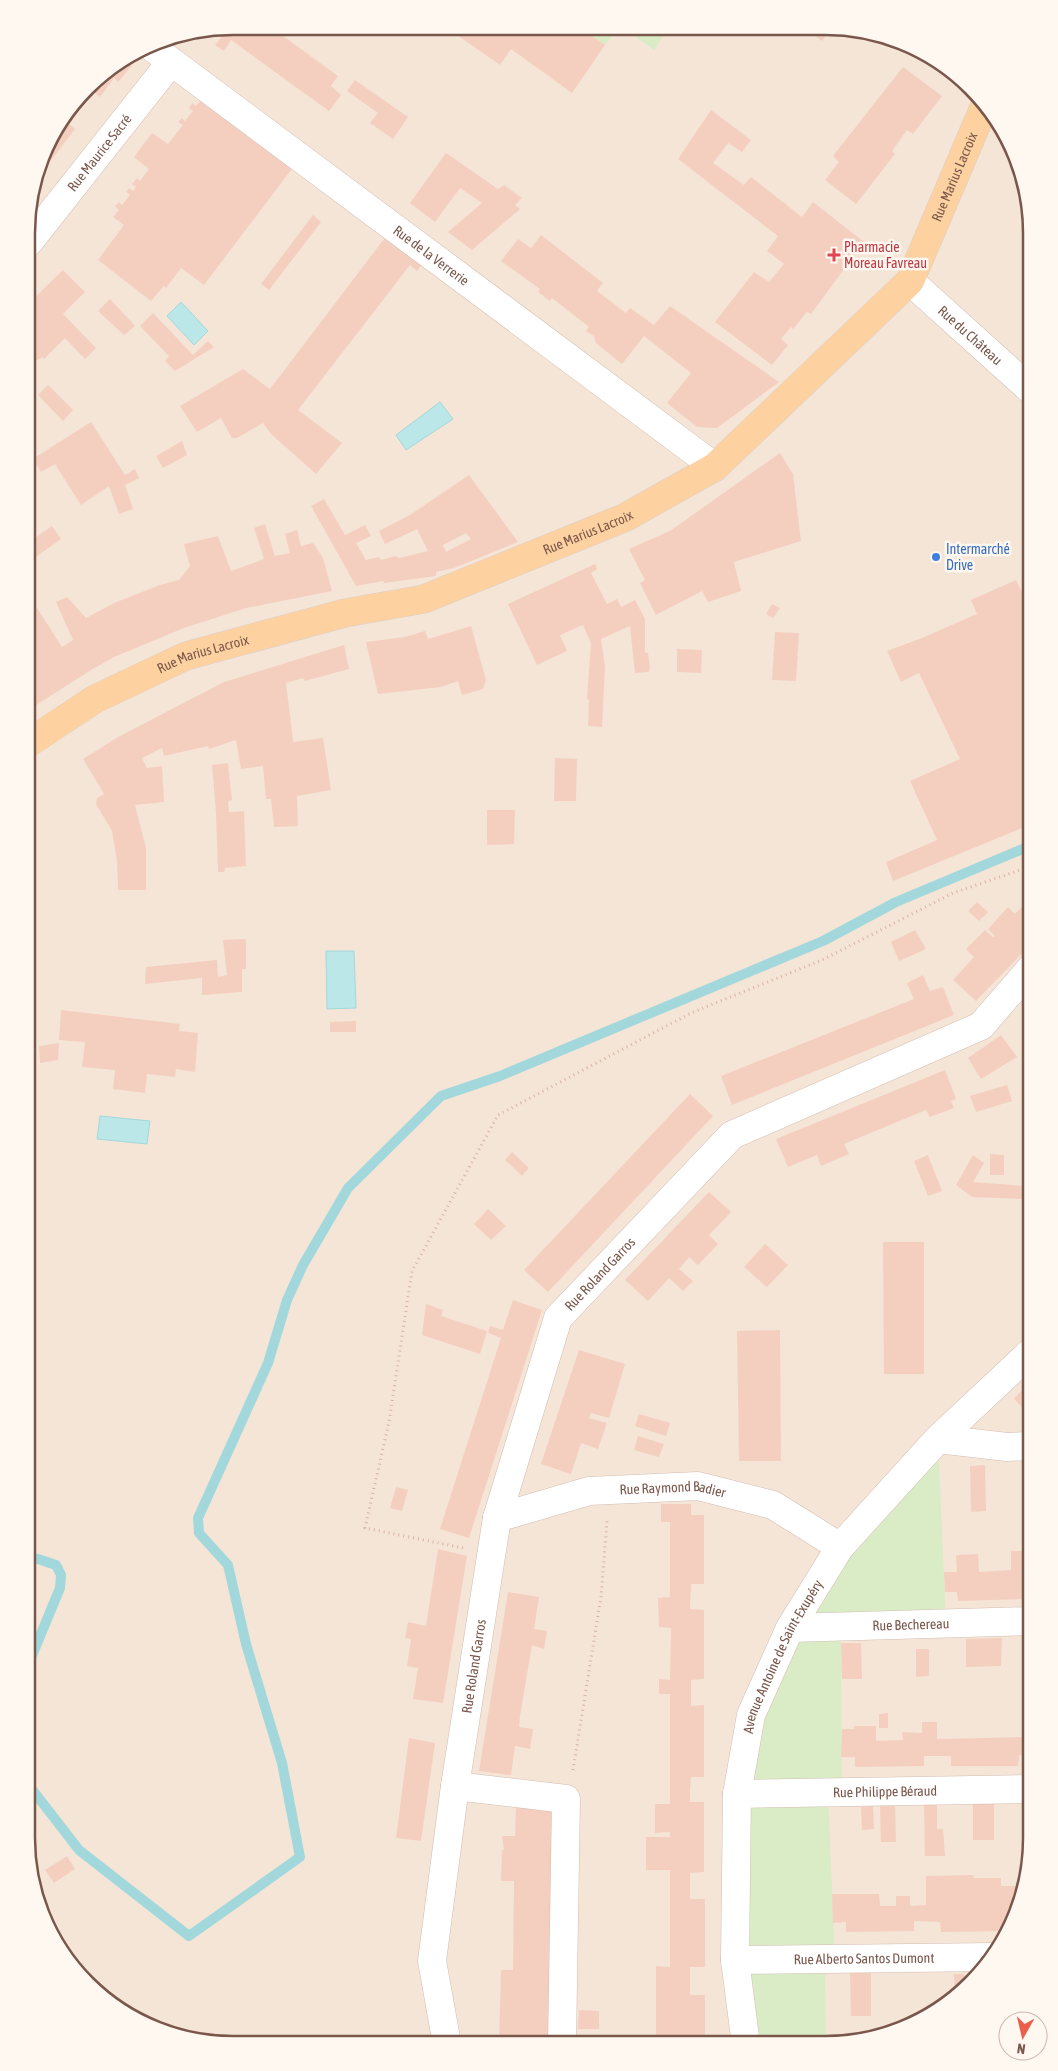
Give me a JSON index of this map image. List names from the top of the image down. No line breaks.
{"streets":{"main road":["Rue Marius Lacroix"],"street":["Rue Maurice Sacré","Rue de la Verrerie","Rue du Château","Rue Roland Garros","Rue Raymond Badier","Rue Bechereau","Avenue Antoine de Saint-Exupéry","Rue Philippe Béraud","Rue Alberto Santos Dumont"]},"crossings":[["Rue Maurice Sacré","Rue de la Verrerie"],["Rue Marius Lacroix","Rue de la Verrerie"],["Rue Marius Lacroix","Rue du Château"],["Rue Roland Garros","Rue Raymond Badier"],["Rue Raymond Badier","Avenue Antoine de Saint-Exupéry"],["Rue Bechereau","Avenue Antoine de Saint-Exupéry"],["Avenue Antoine de Saint-Exupéry","Rue Philippe Béraud"],["Avenue Antoine de Saint-Exupéry","Rue Alberto Santos Dumont"]],"places":{"health":["Pharmacie Moreau Favreau"],"other":["Intermarché Drive"]},"north":"bottom"}
